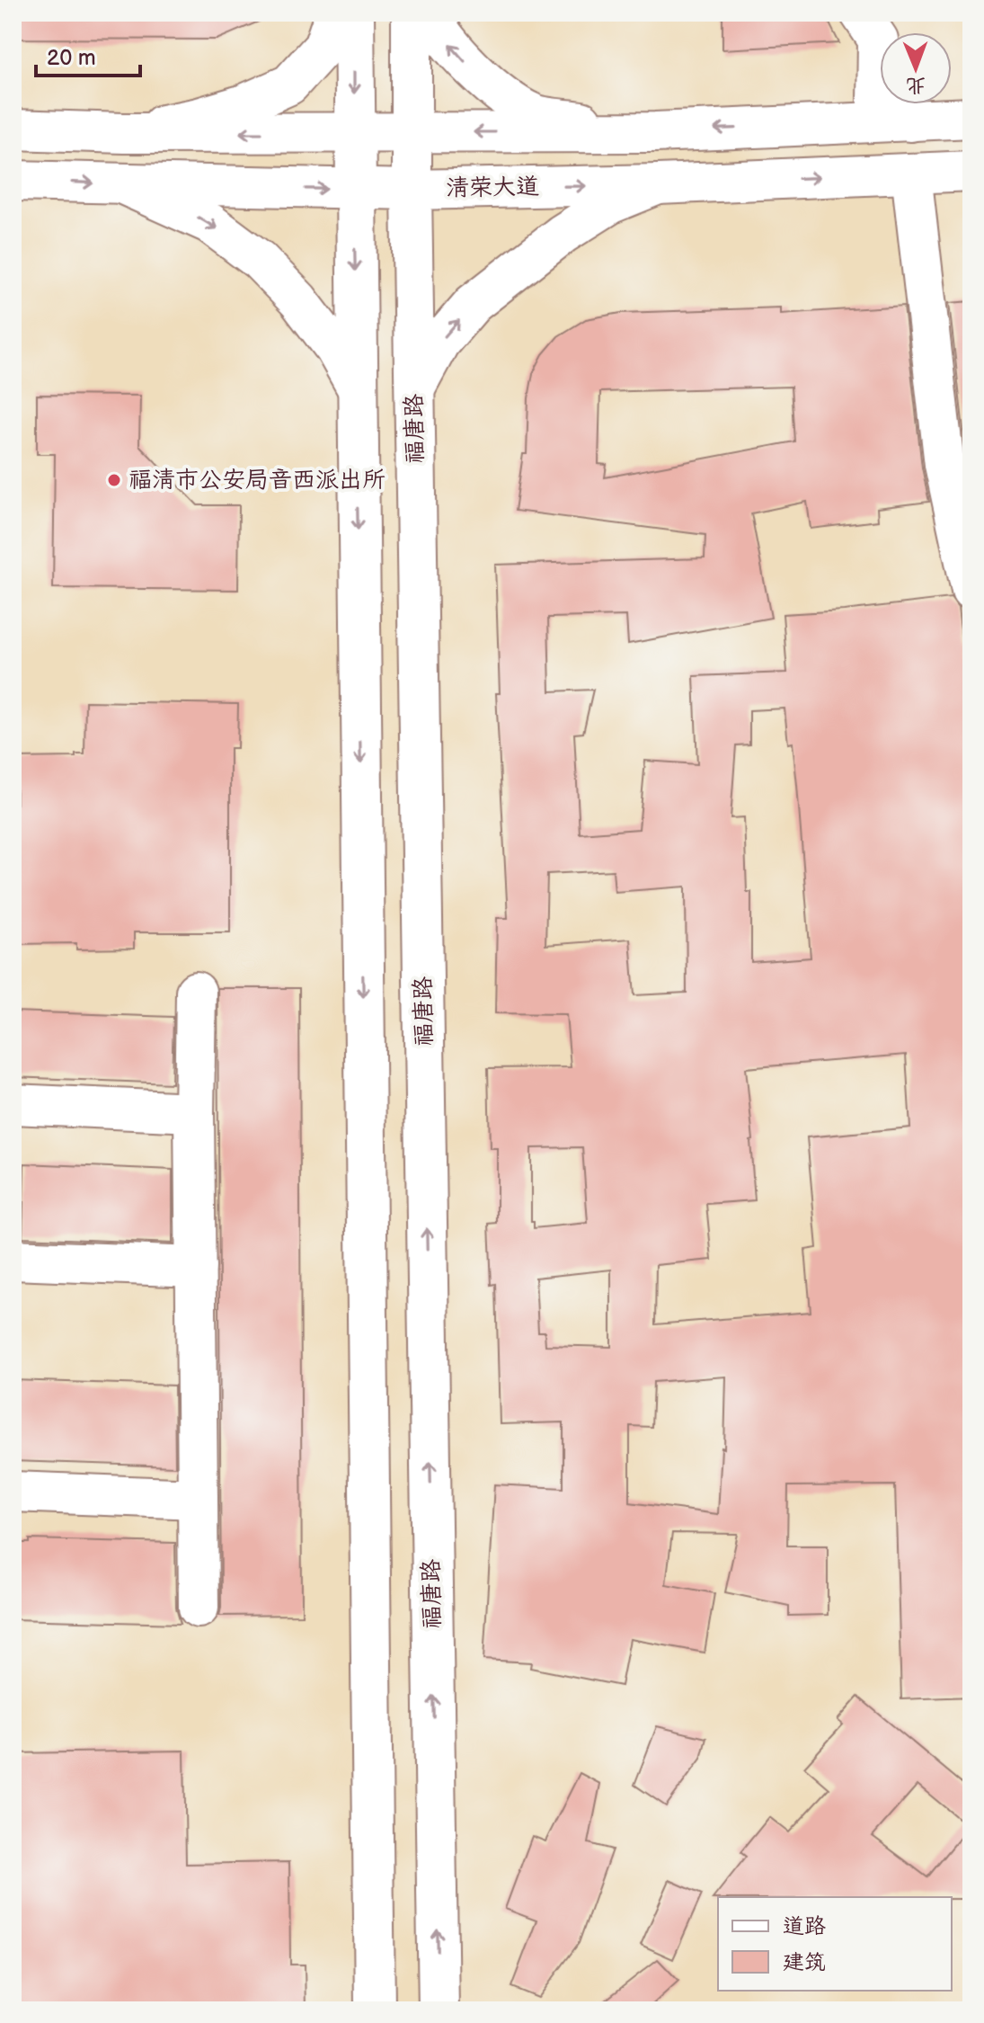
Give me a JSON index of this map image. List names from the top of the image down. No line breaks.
{"streets":{"street":["清荣大道","福唐路"]},"crossings":[["清荣大道","福唐路"]],"places":["福清市公安局音西派出所"],"legend":["道路","建筑"],"scale_bar":"20 m","north":"bottom"}
